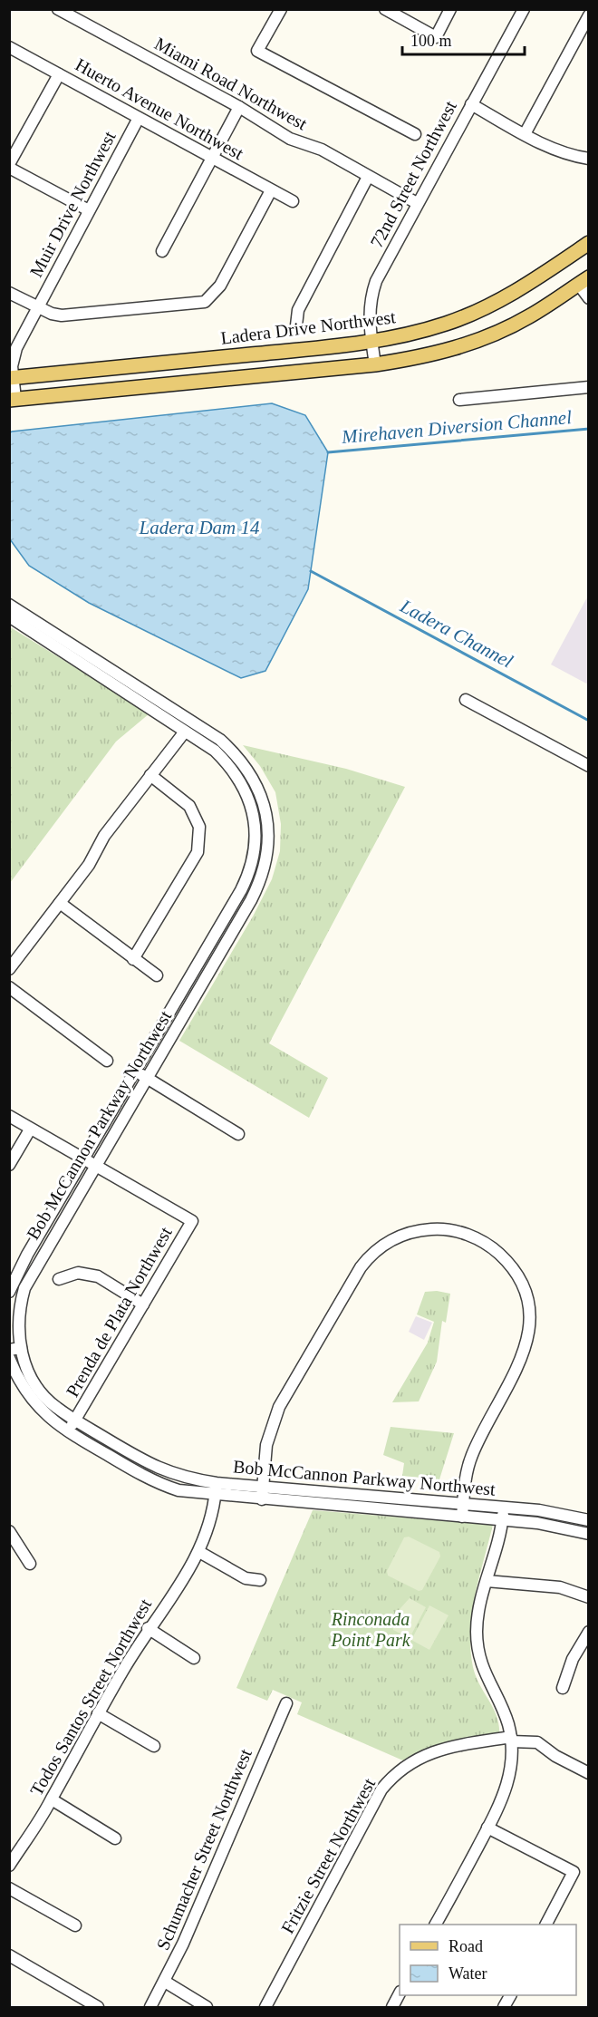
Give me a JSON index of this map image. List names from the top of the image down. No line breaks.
{"streets":{"main road":["Ladera Drive Northwest"],"street":["Miami Road Northwest","Huerto Avenue Northwest","72nd Street Northwest","Muir Drive Northwest","Bob McCannon Parkway Northwest","Prenda de Plata Northwest","Todos Santos Street Northwest","Schumacher Street Northwest","Fritzie Street Northwest"]},"crossings":[["Miami Road Northwest","72nd Street Northwest"],["Huerto Avenue Northwest","Muir Drive Northwest"],["72nd Street Northwest","Ladera Drive Northwest"],["Muir Drive Northwest","Ladera Drive Northwest"],["Bob McCannon Parkway Northwest","Prenda de Plata Northwest"],["Bob McCannon Parkway Northwest","Todos Santos Street Northwest"]],"water":["Mirehaven Diversion Channel","Ladera Dam 14","Ladera Channel"],"parks":["Rinconada Point Park"],"legend":["Road","Water"],"scale_bar":"100 m"}
